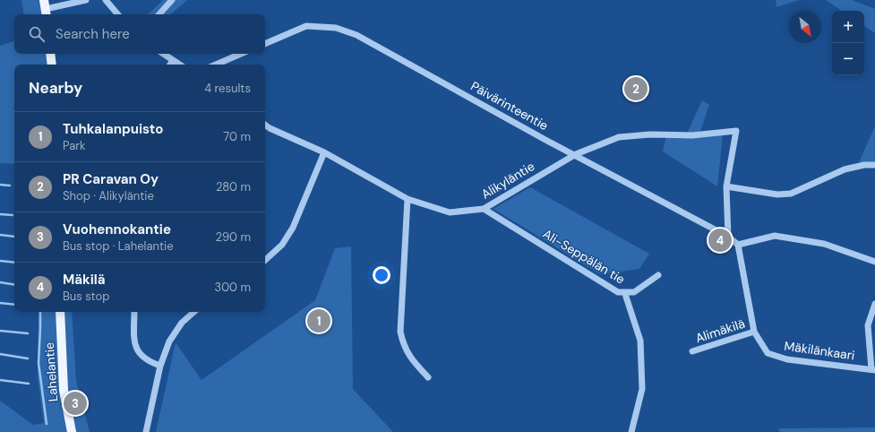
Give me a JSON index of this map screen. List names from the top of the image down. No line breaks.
{"streets":{"main road":["Lahelantie"],"street":["Päivärinteentie","Alikyläntie","Ali-Seppälän tie","Alimäkilä","Mäkilänkaari"]},"crossings":[["Päivärinteentie","Alikyläntie"],["Päivärinteentie","Mäkilänkaari"],["Alikyläntie","Ali-Seppälän tie"],["Alimäkilä","Mäkilänkaari"]],"north":"bottom right","page":{"map_buttons":["+","−"],"search":"Search here","heading":["Nearby","4 results"],"pins":["2","4","1","3"],"list":[{"mark":"1","name":"Tuhkalanpuisto","note":"Park","value":"70 m"},{"mark":"2","name":"PR Caravan Oy","note":"Shop · Alikyläntie","value":"280 m"},{"mark":"3","name":"Vuohennokantie","note":"Bus stop · Lahelantie","value":"290 m"},{"mark":"4","name":"Mäkilä","note":"Bus stop","value":"300 m"}]}}
